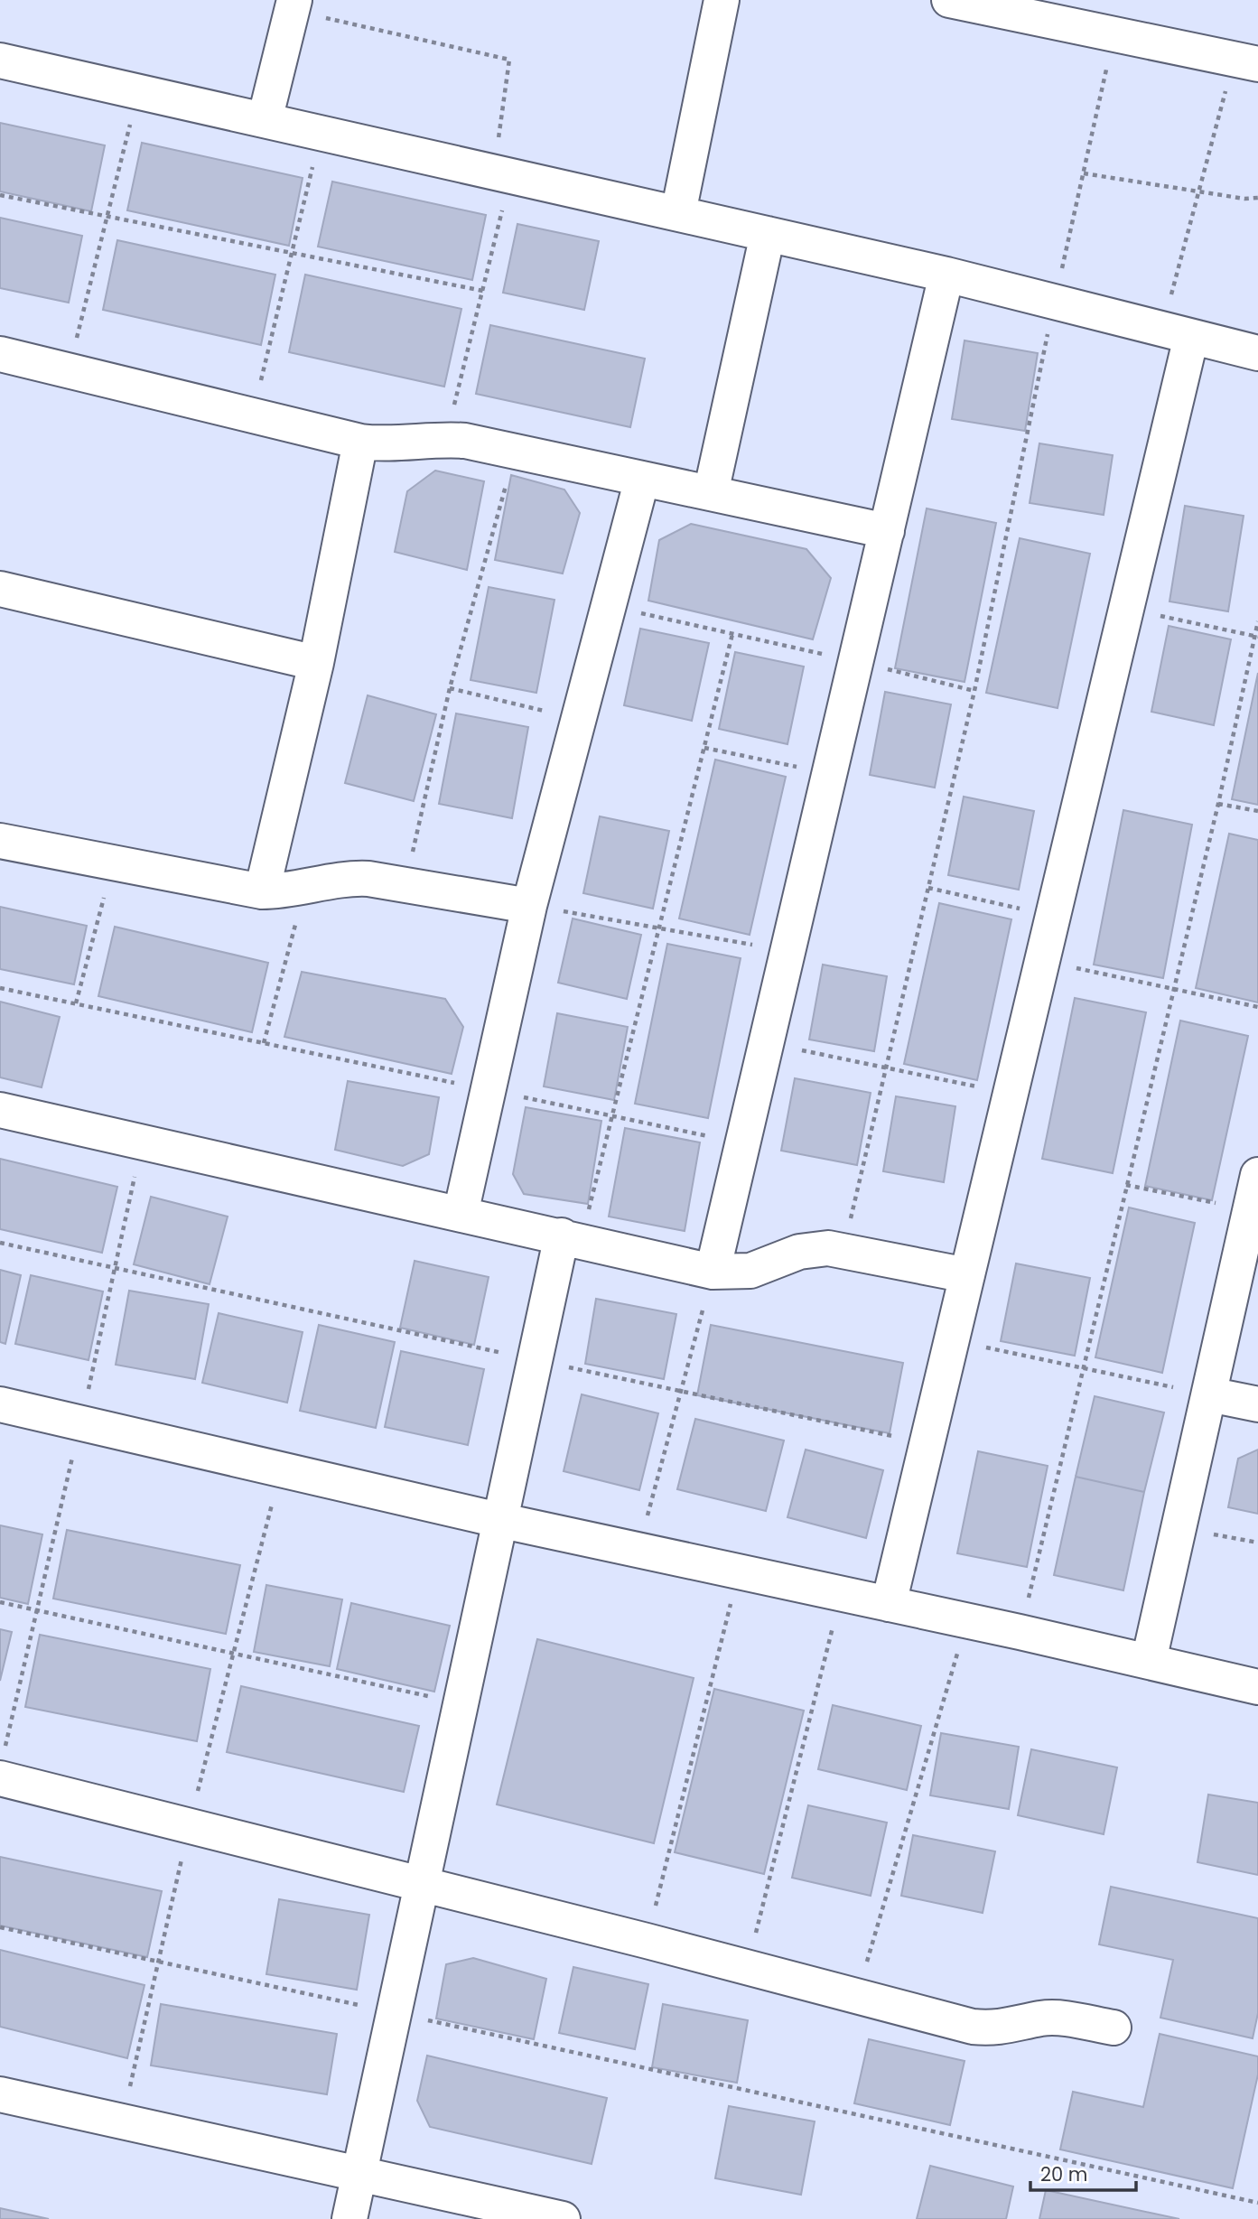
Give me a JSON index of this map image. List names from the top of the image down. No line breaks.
{"scale_bar":"20 m"}
